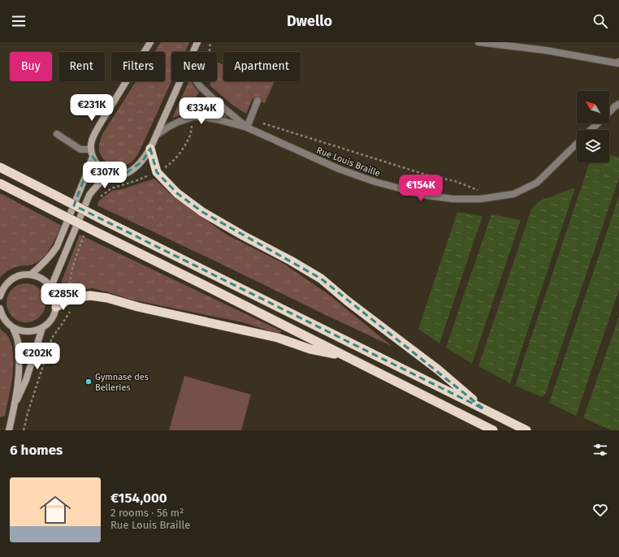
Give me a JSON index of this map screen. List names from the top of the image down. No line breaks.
{"streets":{"street":["Rue Louis Braille"]},"places":["Gymnase des Belleries"],"north":"top left","page":{"header":"Dwello","chip":["Buy","Rent","Filters","New","Apartment"],"price":["€231K","€334K","€307K","€154K","€285K","€202K"],"heading":"6 homes","list":[{"name":"€154,000","note":"2 rooms · 56 m² · Rue Louis Braille"}]}}
